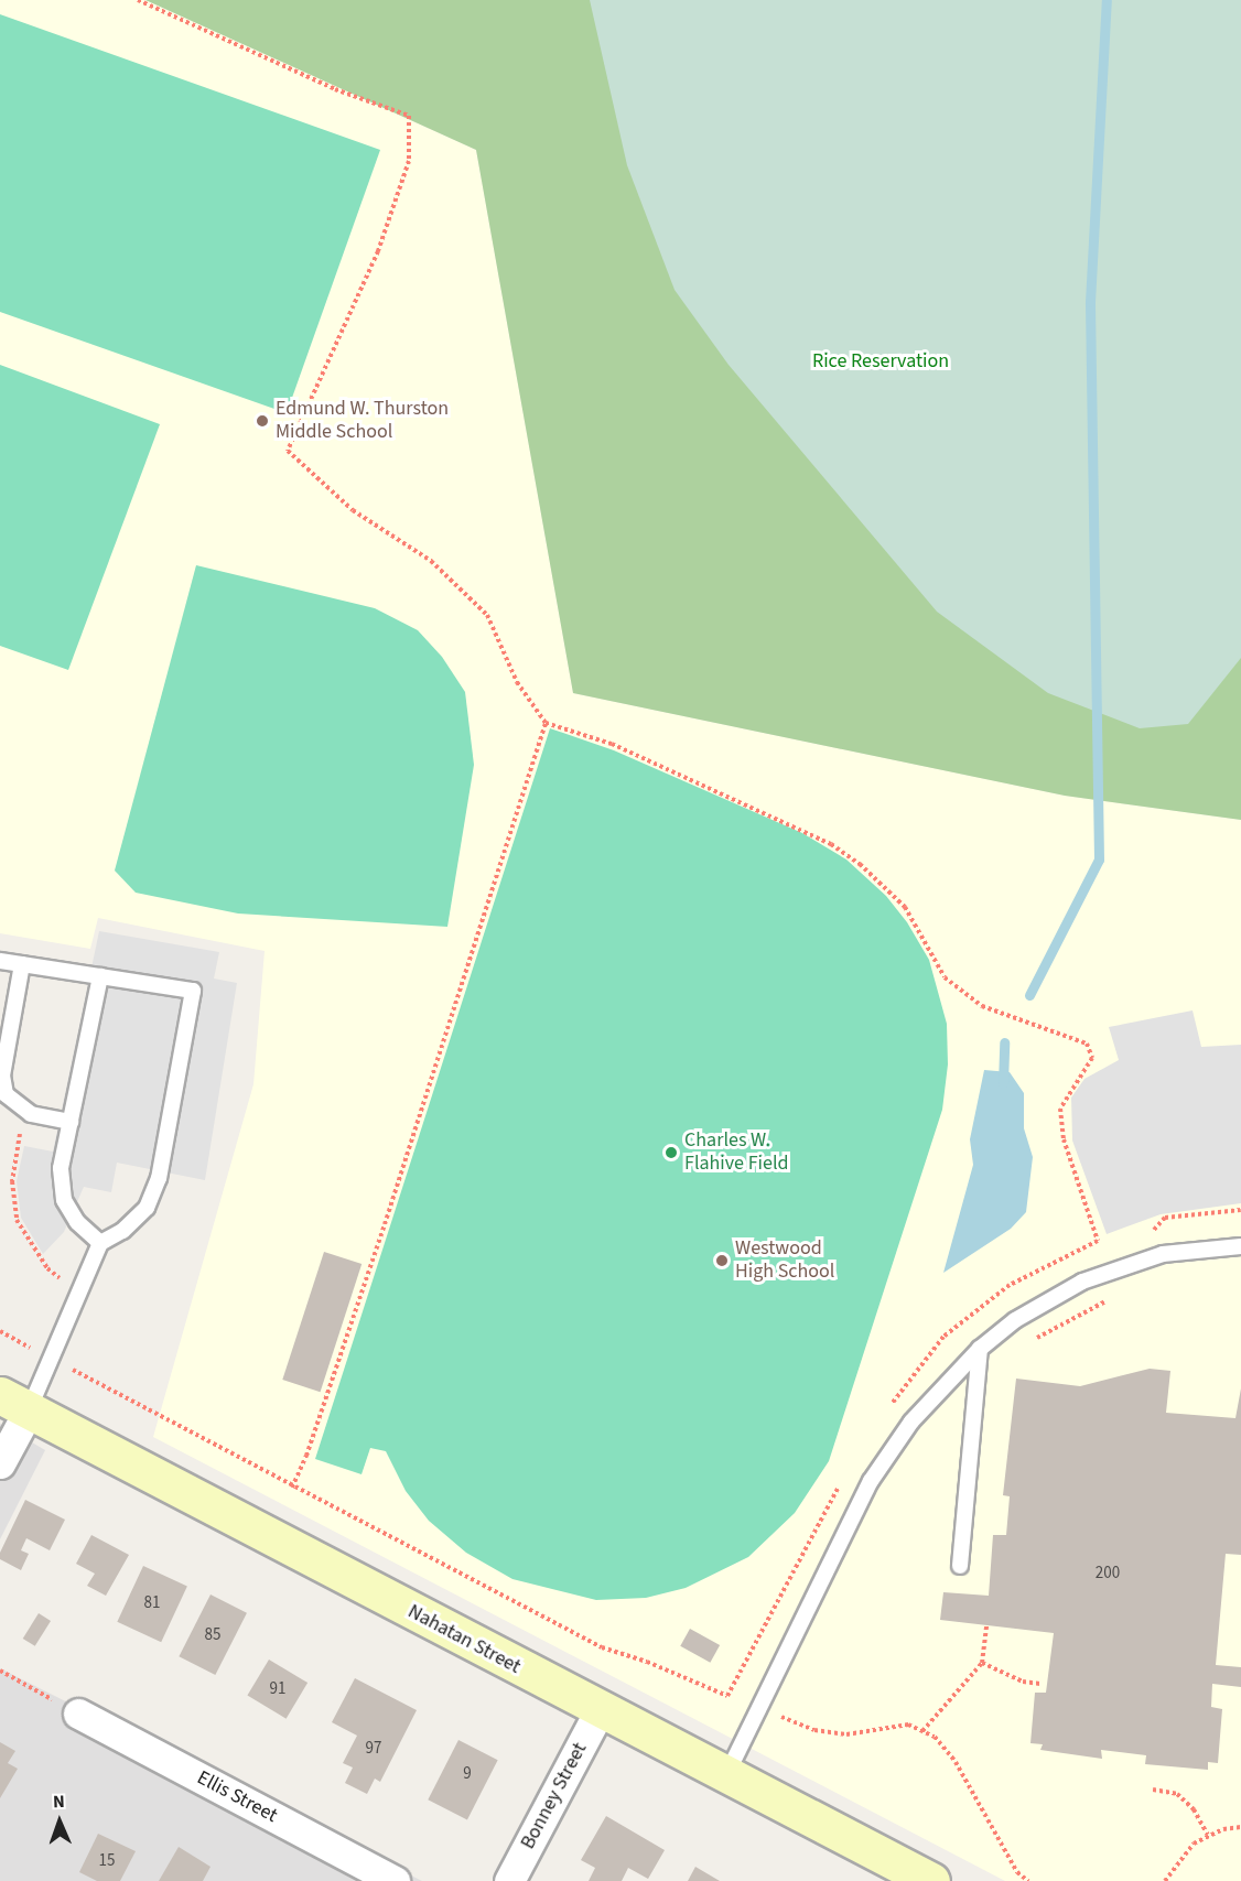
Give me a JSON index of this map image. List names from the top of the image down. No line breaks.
{"streets":{"main road":["Nahatan Street"],"street":["Bonney Street","Ellis Street"]},"crossings":[["Nahatan Street","Bonney Street"]],"parks":["Rice Reservation"],"places":["Edmund W. Thurston Middle School","Charles W. Flahive Field","Westwood High School"],"house_numbers":["200","81","85","91","97","9","15"],"north":"top"}
